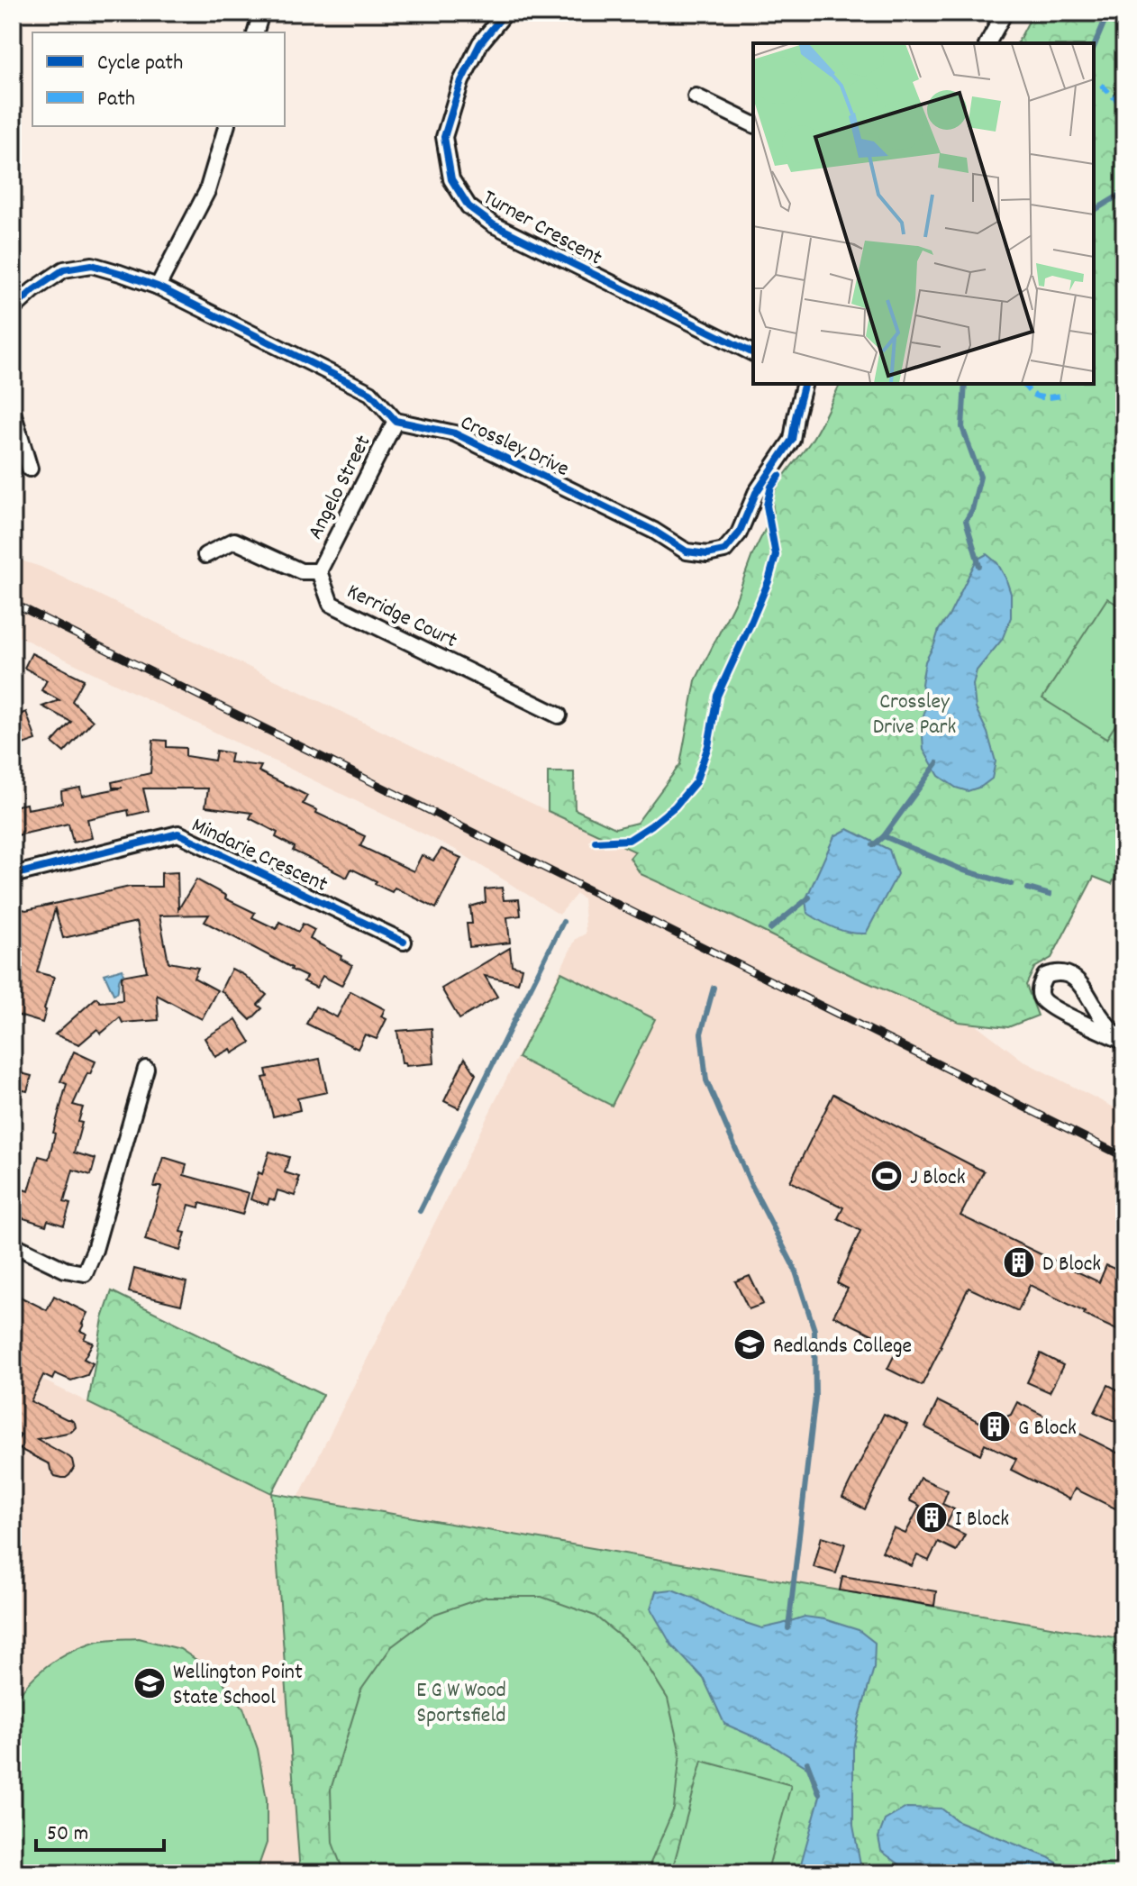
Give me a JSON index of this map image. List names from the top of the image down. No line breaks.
{"streets":{"street":["Turner Crescent","Crossley Drive","Angelo Street","Kerridge Court","Mindarie Crescent"]},"crossings":[["Crossley Drive","Angelo Street"],["Angelo Street","Kerridge Court"]],"parks":["Crossley Drive Park","E G W Wood Sportsfield"],"places":{"sports":["J Block"],"building":["D Block","G Block","I Block"],"school or university":["Redlands College","Wellington Point State School"]},"legend":["Cycle path","Path"],"scale_bar":"50 m"}
